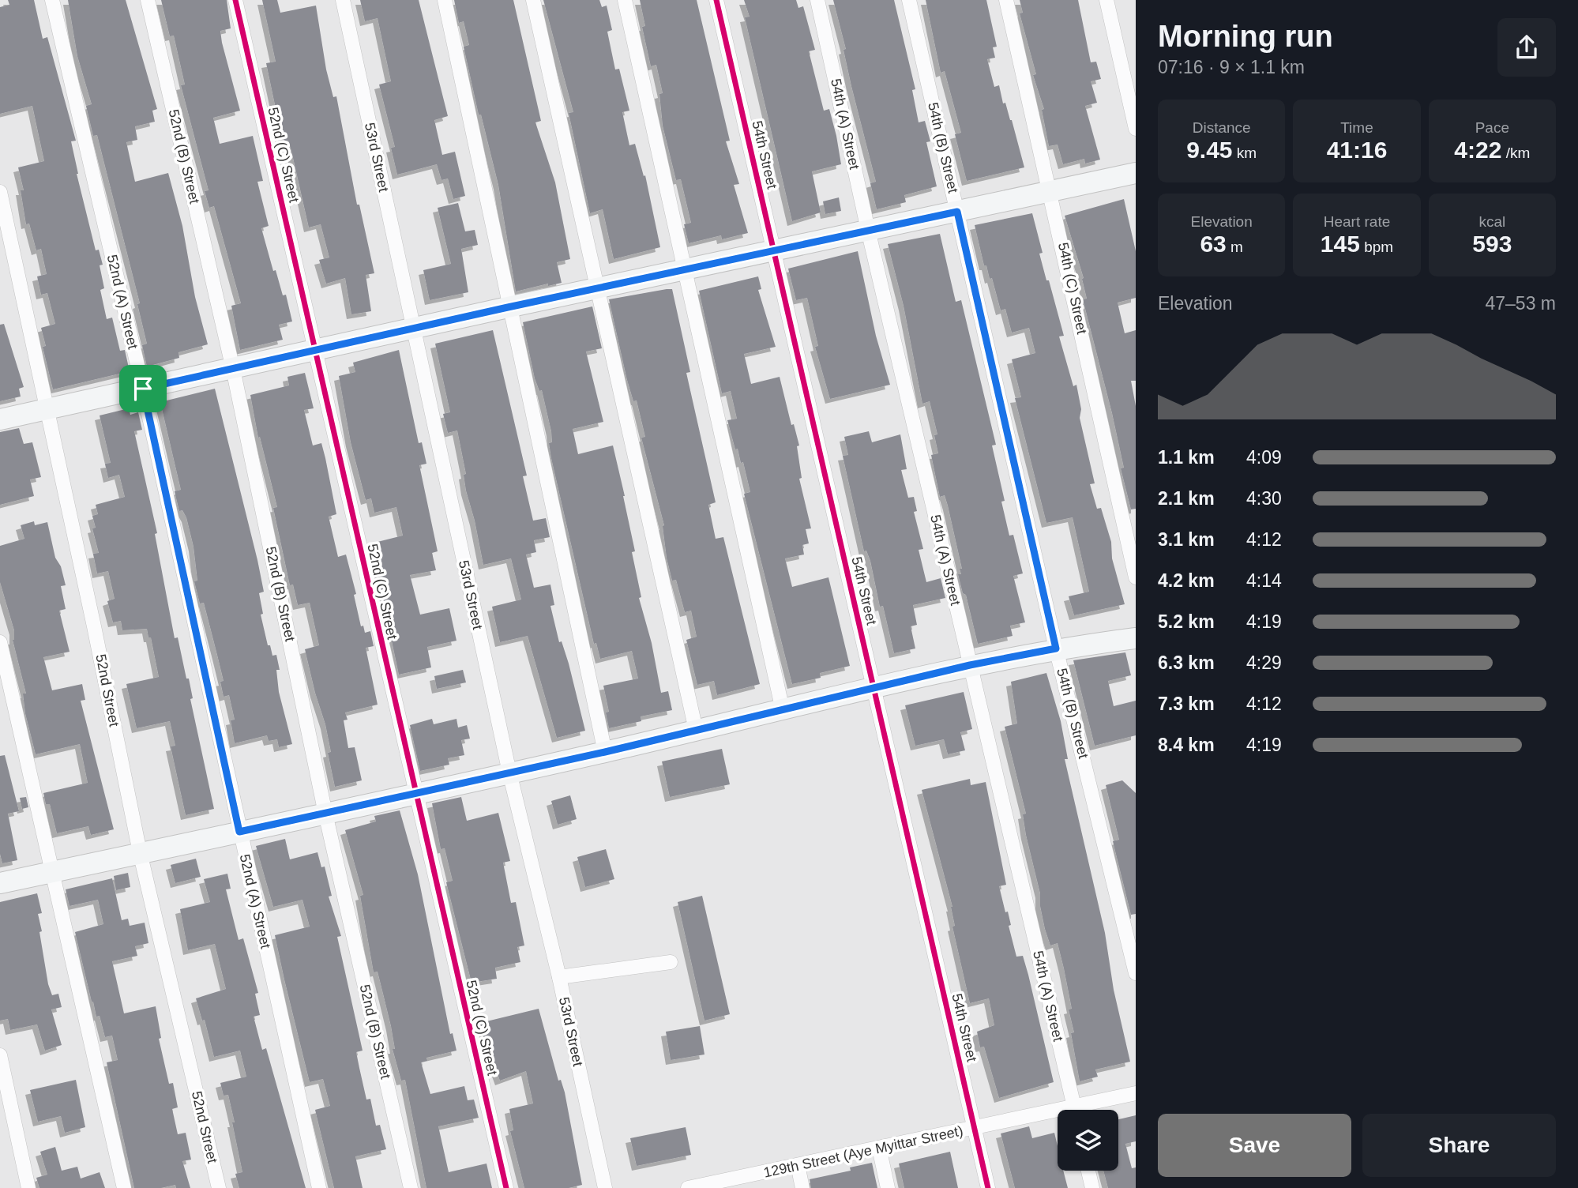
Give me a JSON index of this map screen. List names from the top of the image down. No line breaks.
{"streets":{"street":["54th (A) Street","54th (B) Street","52nd (C) Street","54th Street","52nd (B) Street","53rd Street","54th (C) Street","52nd (A) Street","52nd Street","129th Street (Aye Myittar Street)"]},"crossings":[["54th Street","129th Street (Aye Myittar Street)"]],"page":{"heading":["Morning run","07:16 · 9 × 1.1 km"],"stats":[["Distance","9.45 km"],["Time","41:16"],["Pace","4:22 /km"],["Elevation","63 m"],["Heart rate","145 bpm"],["kcal","593"]],"chart":["Elevation","47–53 m"],"list":[{"name":"1.1 km","note":"4:09"},{"name":"2.1 km","note":"4:30"},{"name":"3.1 km","note":"4:12"},{"name":"4.2 km","note":"4:14"},{"name":"5.2 km","note":"4:19"},{"name":"6.3 km","note":"4:29"},{"name":"7.3 km","note":"4:12"},{"name":"8.4 km","note":"4:19"}],"buttons":["Save","Share"]}}
